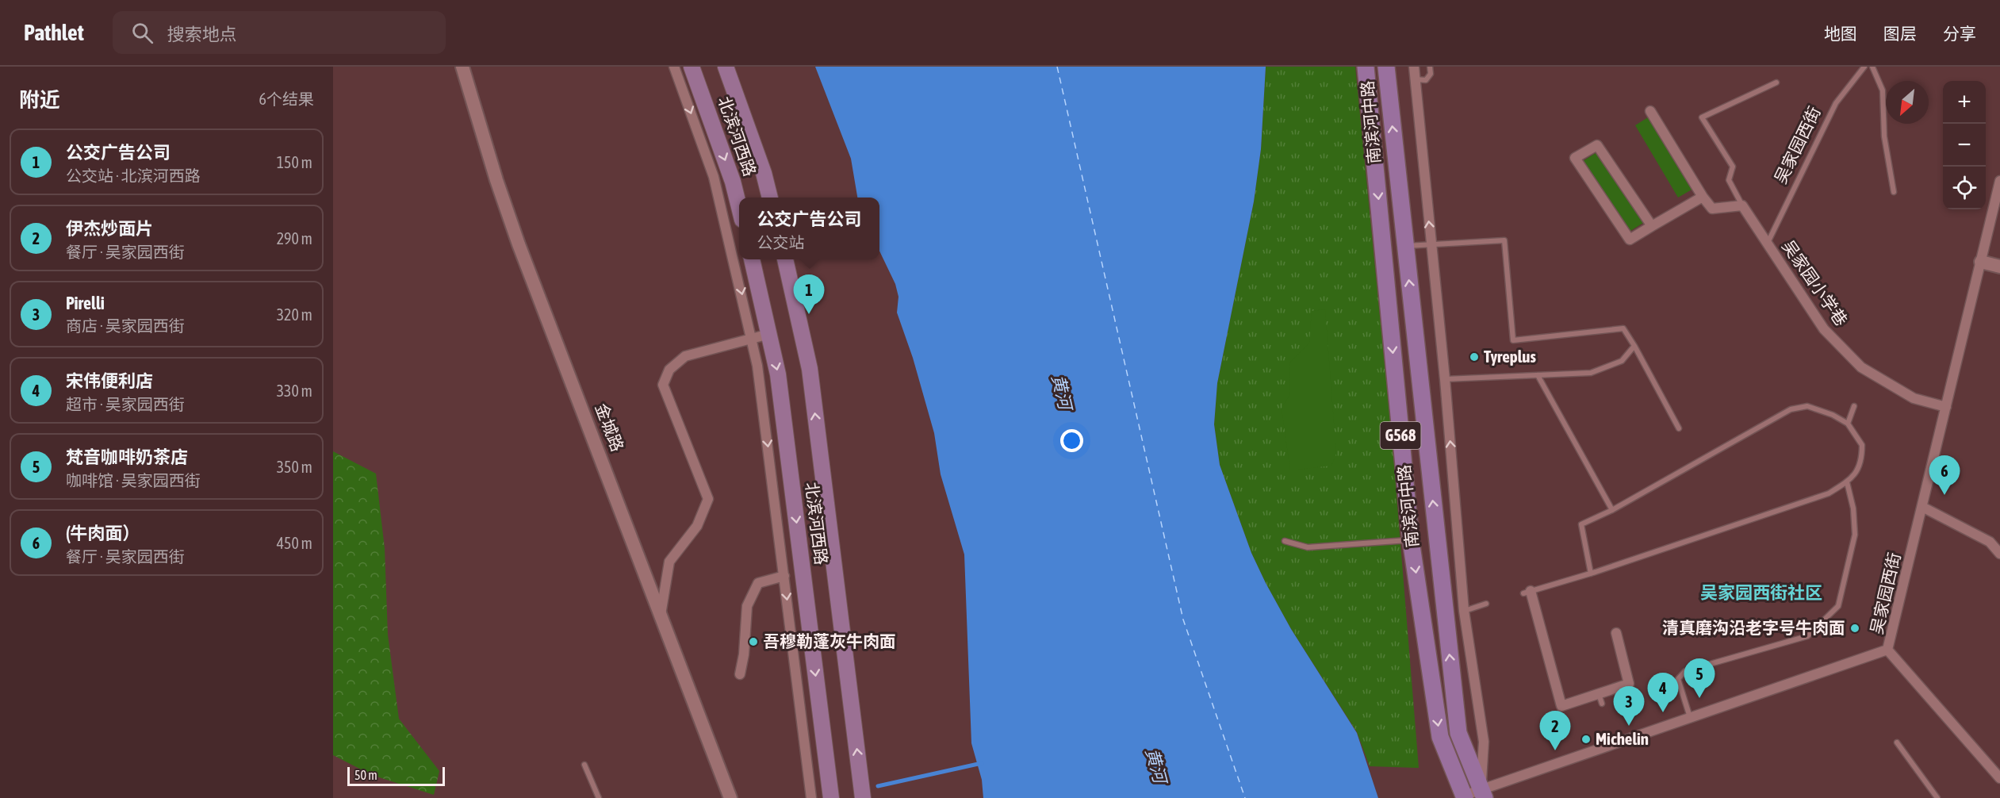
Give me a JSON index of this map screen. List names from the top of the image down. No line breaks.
{"streets":{"highway":["南滨河中路","G568"],"main road":["北滨河西路"],"street":["吴家园西街","吴家园小学巷","金城路"]},"crossings":[["南滨河中路","吴家园西街"],["吴家园西街","吴家园小学巷"]],"districts":["吴家园西街社区"],"water":["黄河"],"places":["Tyreplus","清真磨沟沿老字号牛肉面","吾穆勒蓬灰牛肉面","Michelin"],"scale_bar":"50 m","north":"bottom left","page":{"header":"Pathlet","search":"搜索地点","nav":["地图","图层","分享"],"heading":["附近","6个结果"],"map_buttons":["+","−"],"list":[{"mark":"1","name":"公交广告公司","note":"公交站 · 北滨河西路","value":"150 m"},{"mark":"2","name":"伊杰炒面片","note":"餐厅 · 吴家园西街","value":"290 m"},{"mark":"3","name":"Pirelli","note":"商店 · 吴家园西街","value":"320 m"},{"mark":"4","name":"宋伟便利店","note":"超市 · 吴家园西街","value":"330 m"},{"mark":"5","name":"梵音咖啡奶茶店","note":"咖啡馆 · 吴家园西街","value":"350 m"},{"mark":"6","name":"(牛肉面）","note":"餐厅 · 吴家园西街","value":"450 m"}],"popup":["公交广告公司","公交站"],"pins":["1","6","5","4","3","2"],"scale":"50 m"}}
